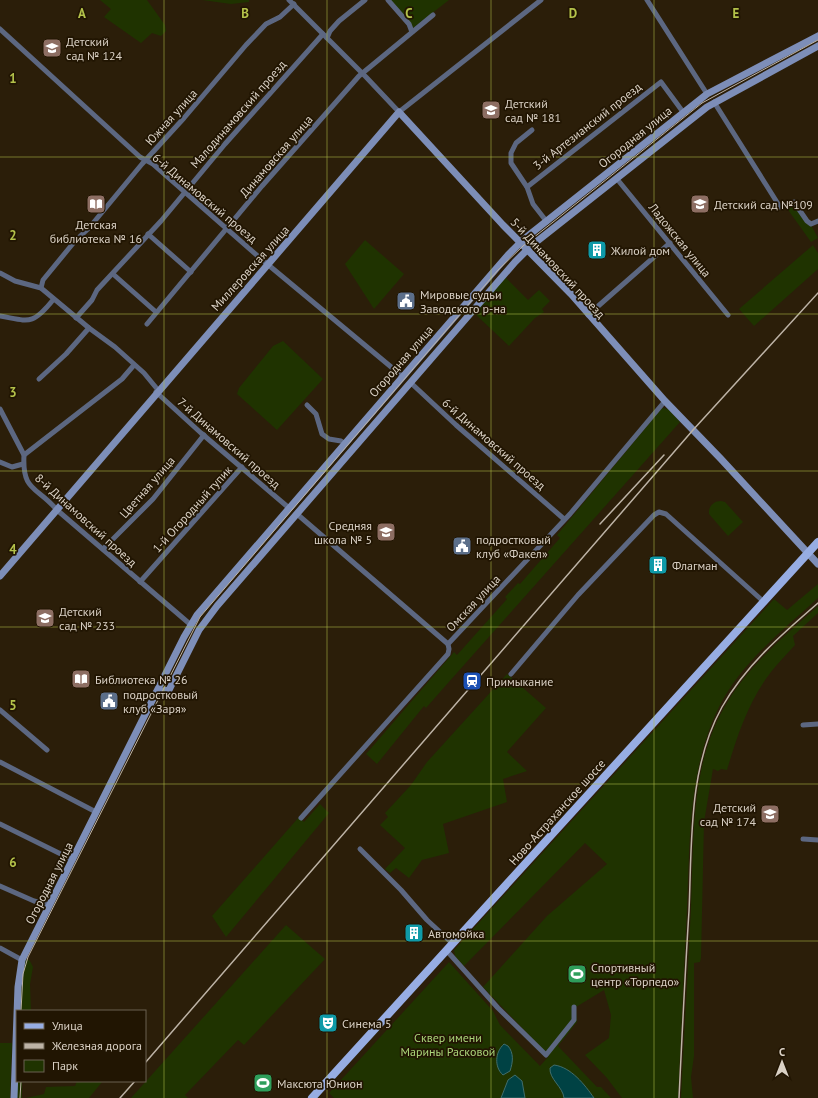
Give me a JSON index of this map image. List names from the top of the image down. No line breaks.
{"streets":{"main road":["Ново-Астраханское шоссе"],"street":["Малодинамовский проезд","Южная улица","3-й Артезианский проезд","Огородная улица","Динамовская улица","6-й Динамовский проезд","Ладожская улица","Миллеровская улица","5-й Динамовский проезд","7-й Динамовский проезд","Цветная улица","1-й Огородный тупик","8-й Динамовский проезд","Омская улица"]},"crossings":[["Малодинамовский проезд","6-й Динамовский проезд"],["Малодинамовский проезд","5-й Динамовский проезд"],["Малодинамовский проезд","7-й Динамовский проезд"],["Южная улица","6-й Динамовский проезд"],["Южная улица","5-й Динамовский проезд"],["Южная улица","7-й Динамовский проезд"],["3-й Артезианский проезд","Огородная улица"],["Огородная улица","6-й Динамовский проезд"],["Огородная улица","Ладожская улица"],["Огородная улица","5-й Динамовский проезд"],["Огородная улица","7-й Динамовский проезд"],["Огородная улица","8-й Динамовский проезд"],["Динамовская улица","6-й Динамовский проезд"],["Динамовская улица","5-й Динамовский проезд"],["6-й Динамовский проезд","Миллеровская улица"],["6-й Динамовский проезд","Омская улица"],["Миллеровская улица","5-й Динамовский проезд"],["Миллеровская улица","7-й Динамовский проезд"],["Миллеровская улица","8-й Динамовский проезд"],["5-й Динамовский проезд","Омская улица"],["5-й Динамовский проезд","Ново-Астраханское шоссе"],["7-й Динамовский проезд","Цветная улица"],["7-й Динамовский проезд","1-й Огородный тупик"],["Цветная улица","8-й Динамовский проезд"],["1-й Огородный тупик","8-й Динамовский проезд"]],"parks":["Сквер имени Марины Расковой"],"places":{"school or university":["Детский сад № 124","Детский сад № 181","Детский сад №109","Средняя школа № 5","Детский сад № 233","Детский сад № 174"],"library":["Детская библиотека № 16","Библиотека № 26"],"building":["Жилой дом","Флагман","Автомойка"],"public building":["Мировые судьи Заводского р-на","подростковый клуб «Факел»","подростковый клуб «Заря»"],"station":["Примыкание"],"sports":["Спортивный центр «Торпедо»","Максюта Юнион"],"theatre":["Синема 5"]},"legend":["Улица","Железная дорога","Парк"],"north":"top","grid":{"columns":["A","B","C","D","E"],"rows":["1","2","3","4","5","6"]}}
